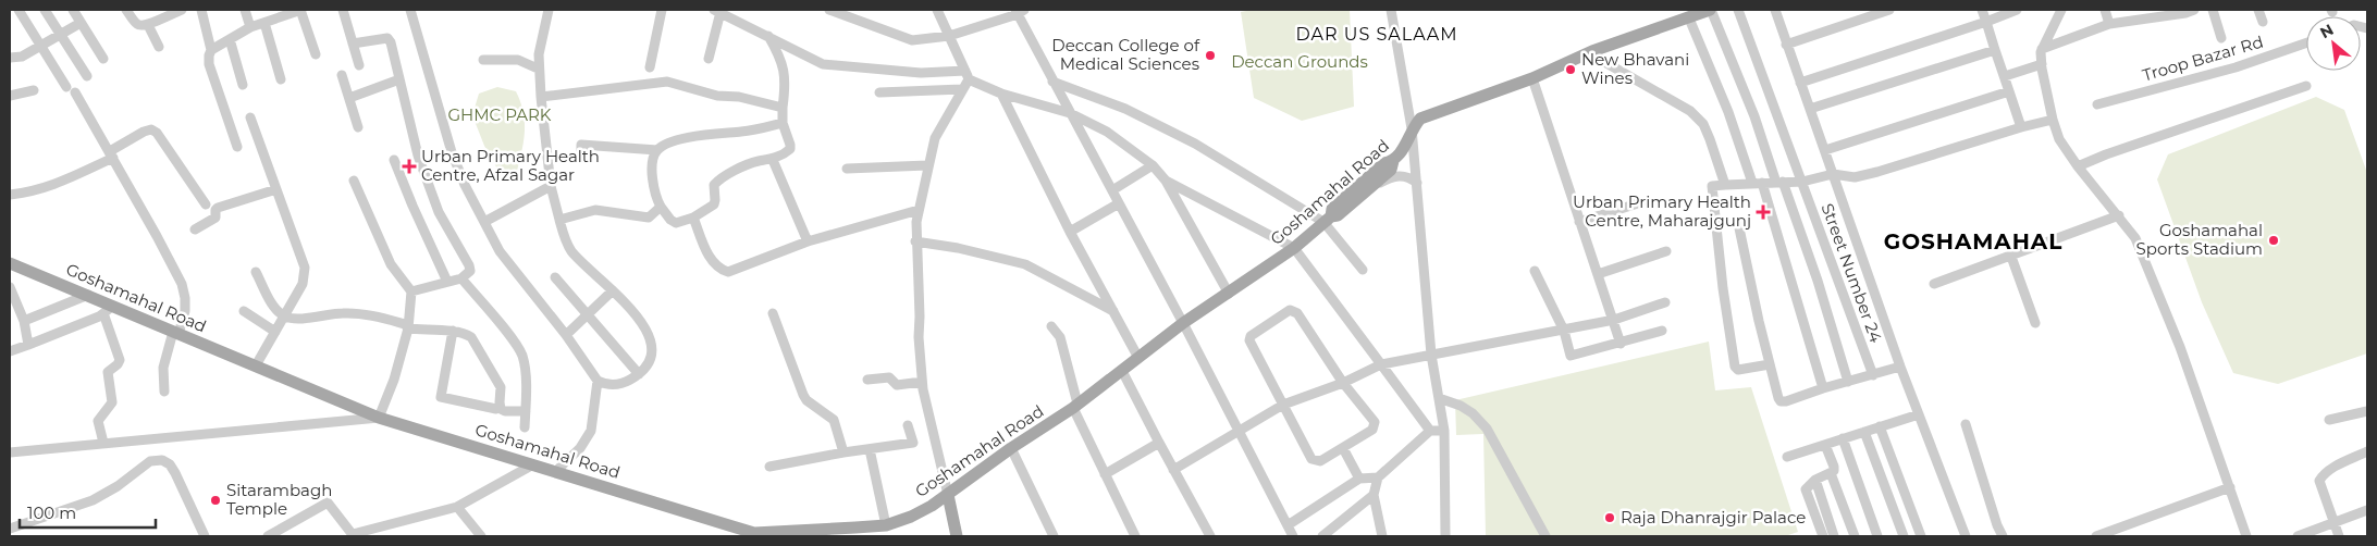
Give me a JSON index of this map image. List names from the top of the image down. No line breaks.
{"streets":{"main road":["Goshamahal Road"],"street":["Troop Bazar Rd","Street Number 24"]},"districts":["DAR US SALAAM","GOSHAMAHAL"],"parks":["Deccan Grounds","GHMC PARK"],"places":{"other":["Deccan College of Medical Sciences","New Bhavani Wines","Goshamahal Sports Stadium","Sitarambagh Temple","Raja Dhanrajgir Palace"],"health":["Urban Primary Health Centre, Afzal Sagar","Urban Primary Health Centre, Maharajgunj"]},"scale_bar":"100 m","north":"top left"}
